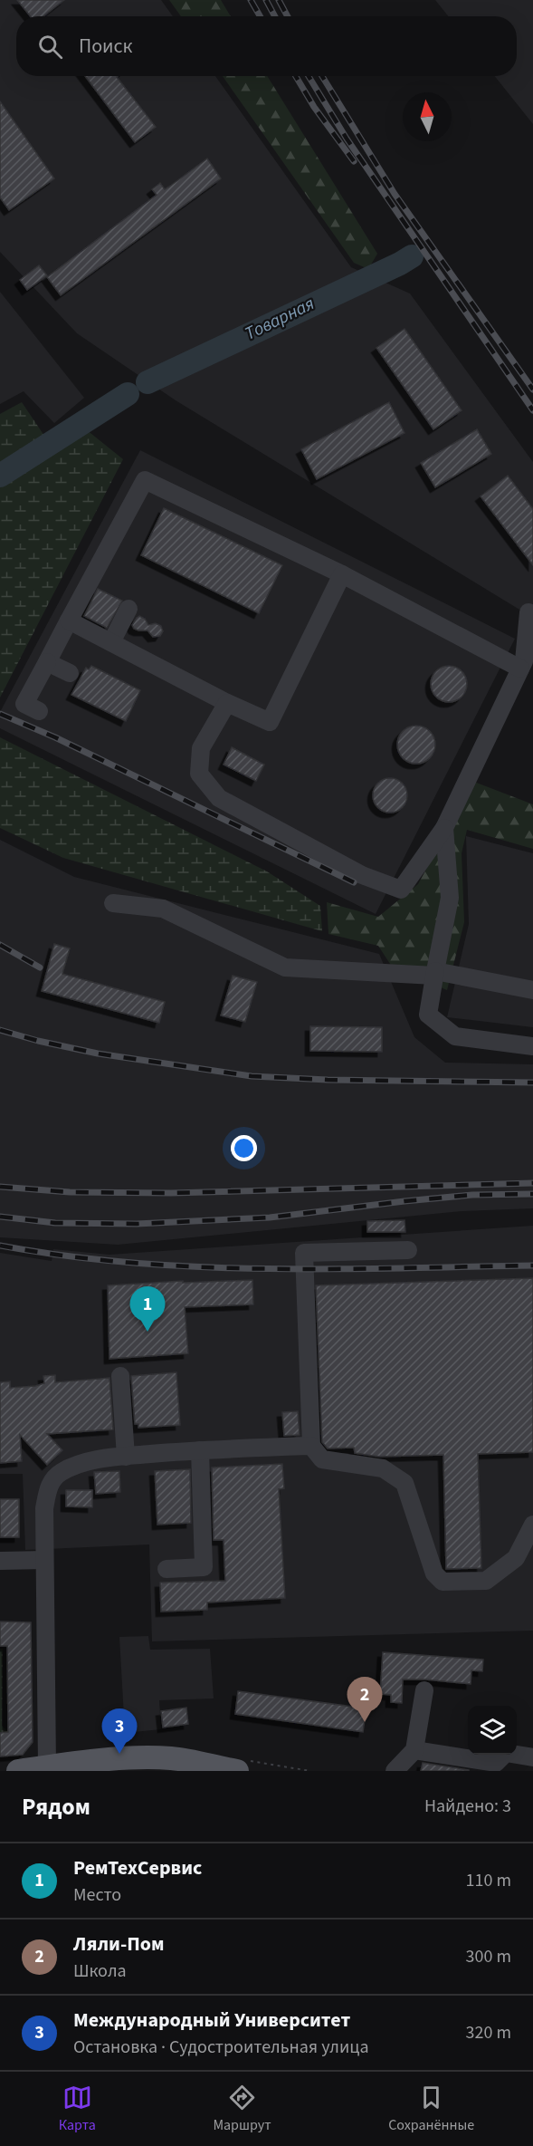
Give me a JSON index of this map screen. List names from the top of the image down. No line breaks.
{"water":["Товарная"],"north":"top","page":{"search":"Поиск","pins":["1","2","3"],"heading":["Рядом","Найдено: 3"],"list":[{"mark":"1","name":"РемТехСервис","note":"Место","value":"110 m"},{"mark":"2","name":"Ляли-Пом","note":"Школа","value":"300 m"},{"mark":"3","name":"Международный Университет","note":"Остановка · Судостроительная улица","value":"320 m"}],"nav":["Карта","Маршрут","Сохранённые"]}}
